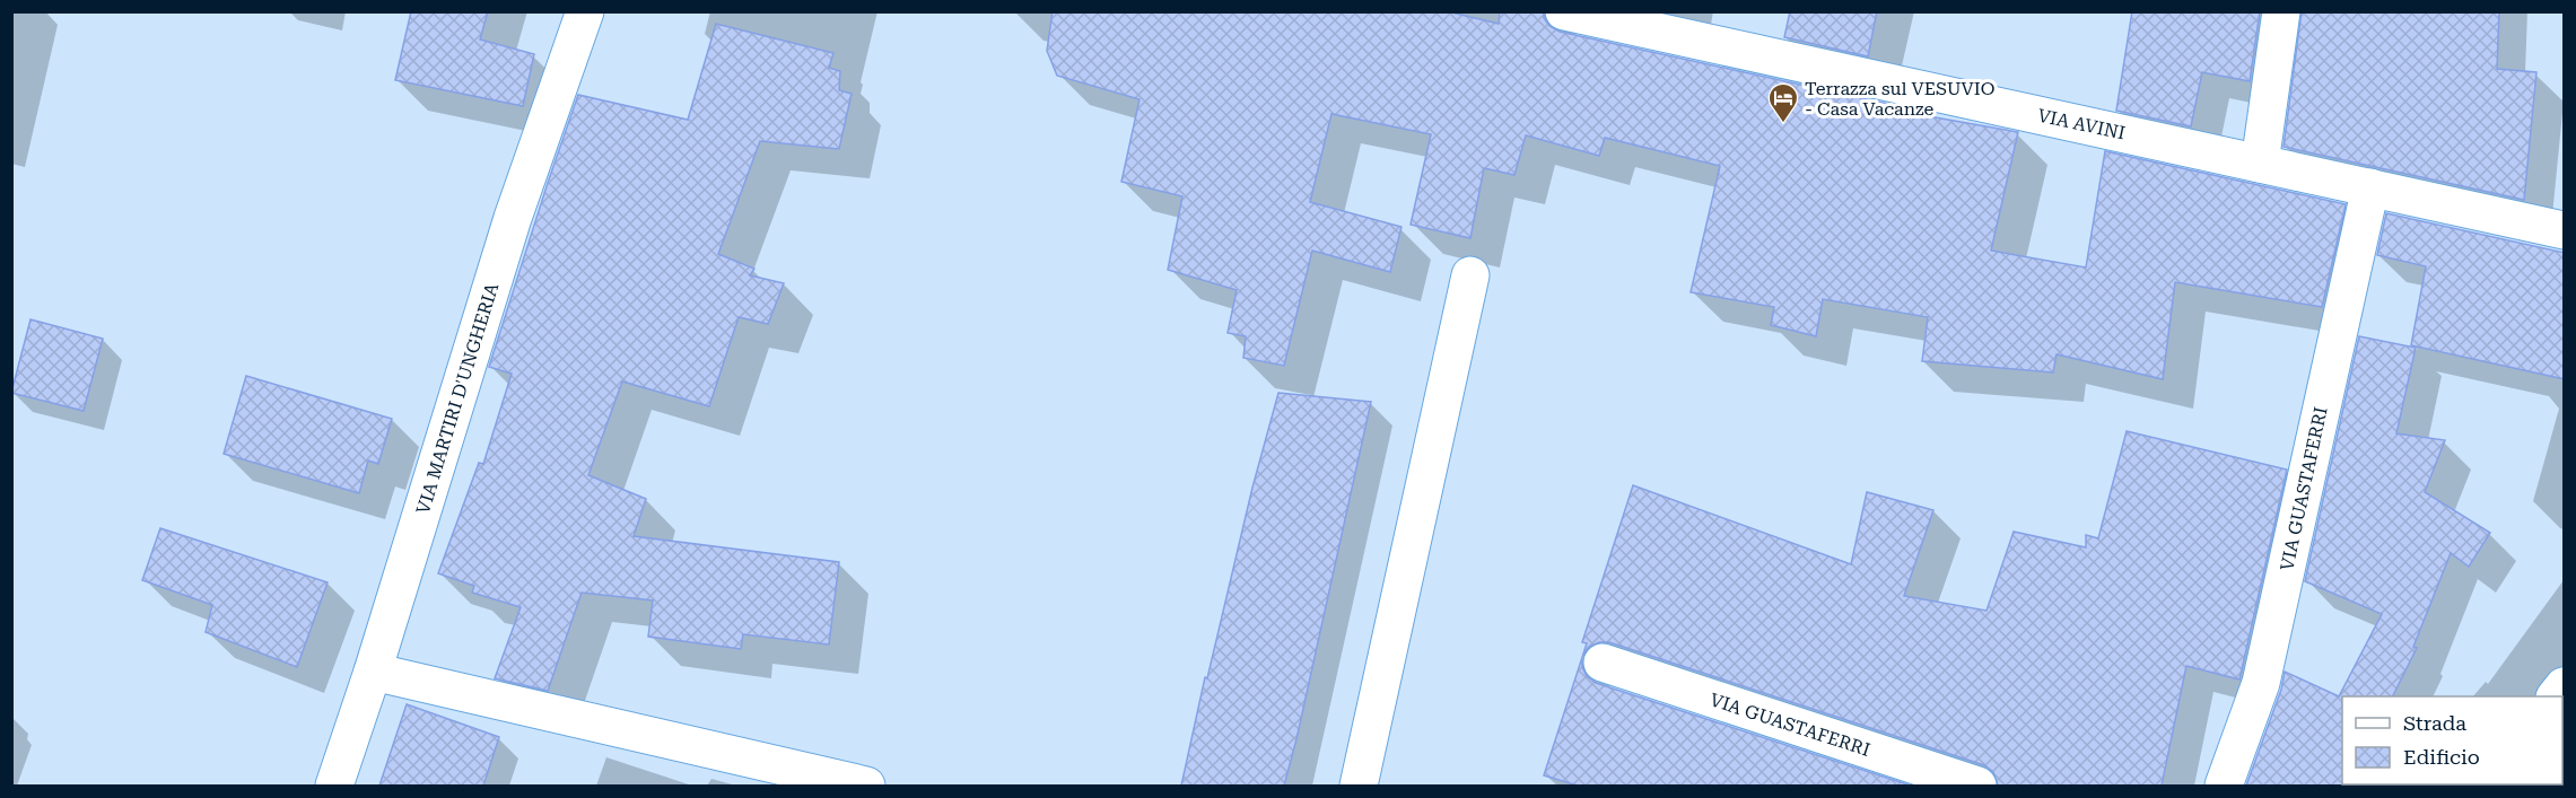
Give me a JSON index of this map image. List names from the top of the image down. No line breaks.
{"streets":{"street":["VIA AVINI","VIA MARTIRI D'UNGHERIA","VIA GUASTAFERRI"]},"crossings":[["VIA AVINI","VIA GUASTAFERRI"]],"places":{"hotel":["Terrazza sul VESUVIO - Casa Vacanze"]},"legend":["Strada","Edificio"]}
